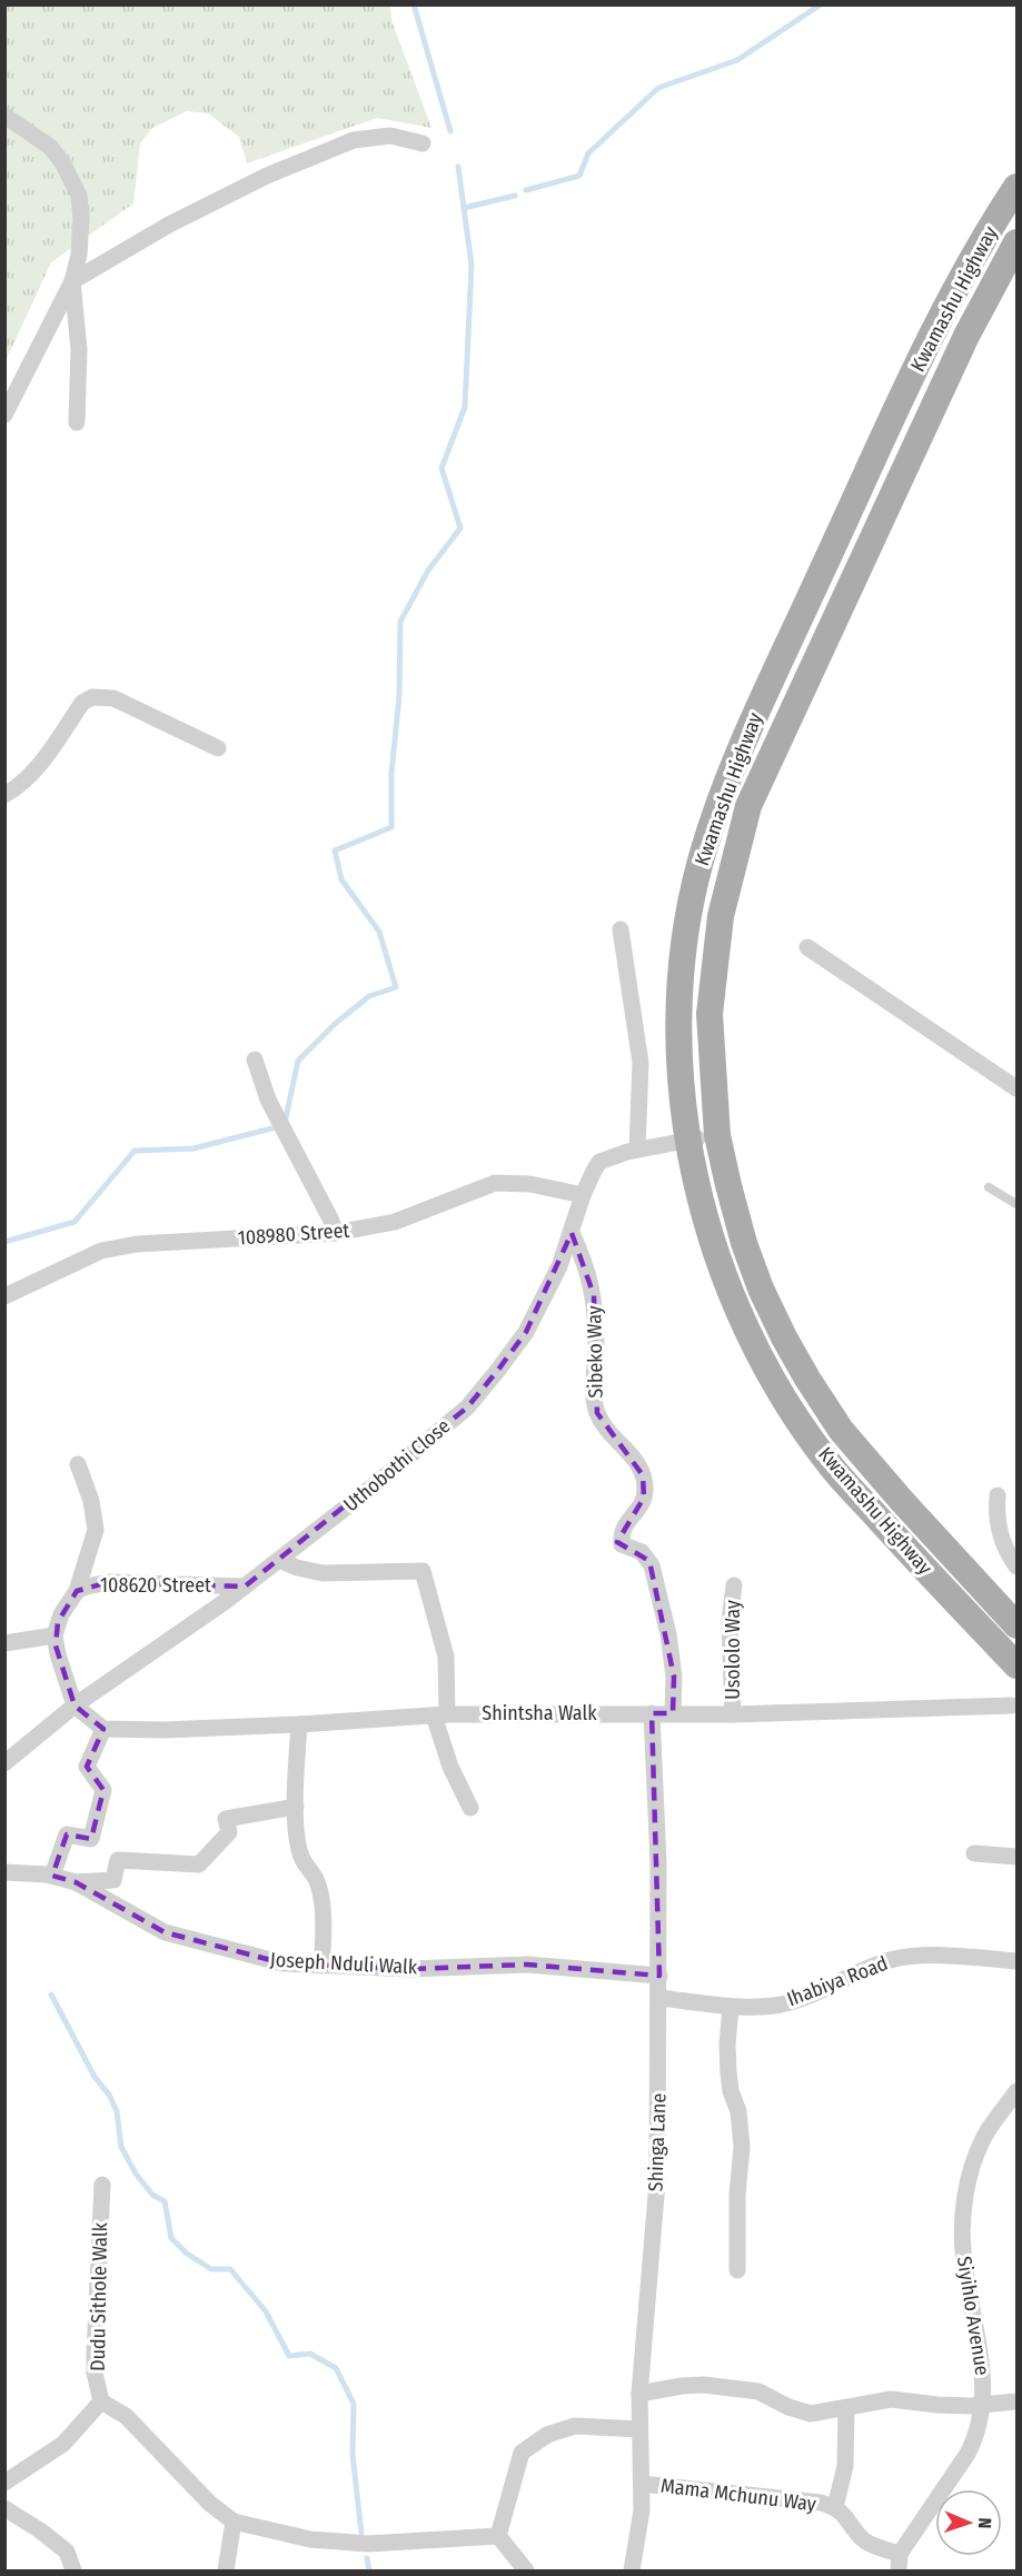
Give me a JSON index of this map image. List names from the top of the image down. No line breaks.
{"streets":{"main road":["Kwamashu Highway"],"street":["108980 Street","Sibeko Way","Uthobothi Close","108620 Street","Usololo Way","Shintsha Walk","Joseph Nduli Walk","Ihabiya Road","Shinga Lane","Dudu Sithole Walk","Siyihlo Avenue","Mama Mchunu Way"]},"crossings":[["Kwamashu Highway","Uthobothi Close"],["108980 Street","Uthobothi Close"],["Sibeko Way","Uthobothi Close"],["Sibeko Way","Shintsha Walk"],["Uthobothi Close","108620 Street"],["Usololo Way","Shintsha Walk"],["Shintsha Walk","Shinga Lane"],["Joseph Nduli Walk","Shinga Lane"],["Ihabiya Road","Shinga Lane"],["Shinga Lane","Mama Mchunu Way"],["Siyihlo Avenue","Mama Mchunu Way"]],"north":"right"}
